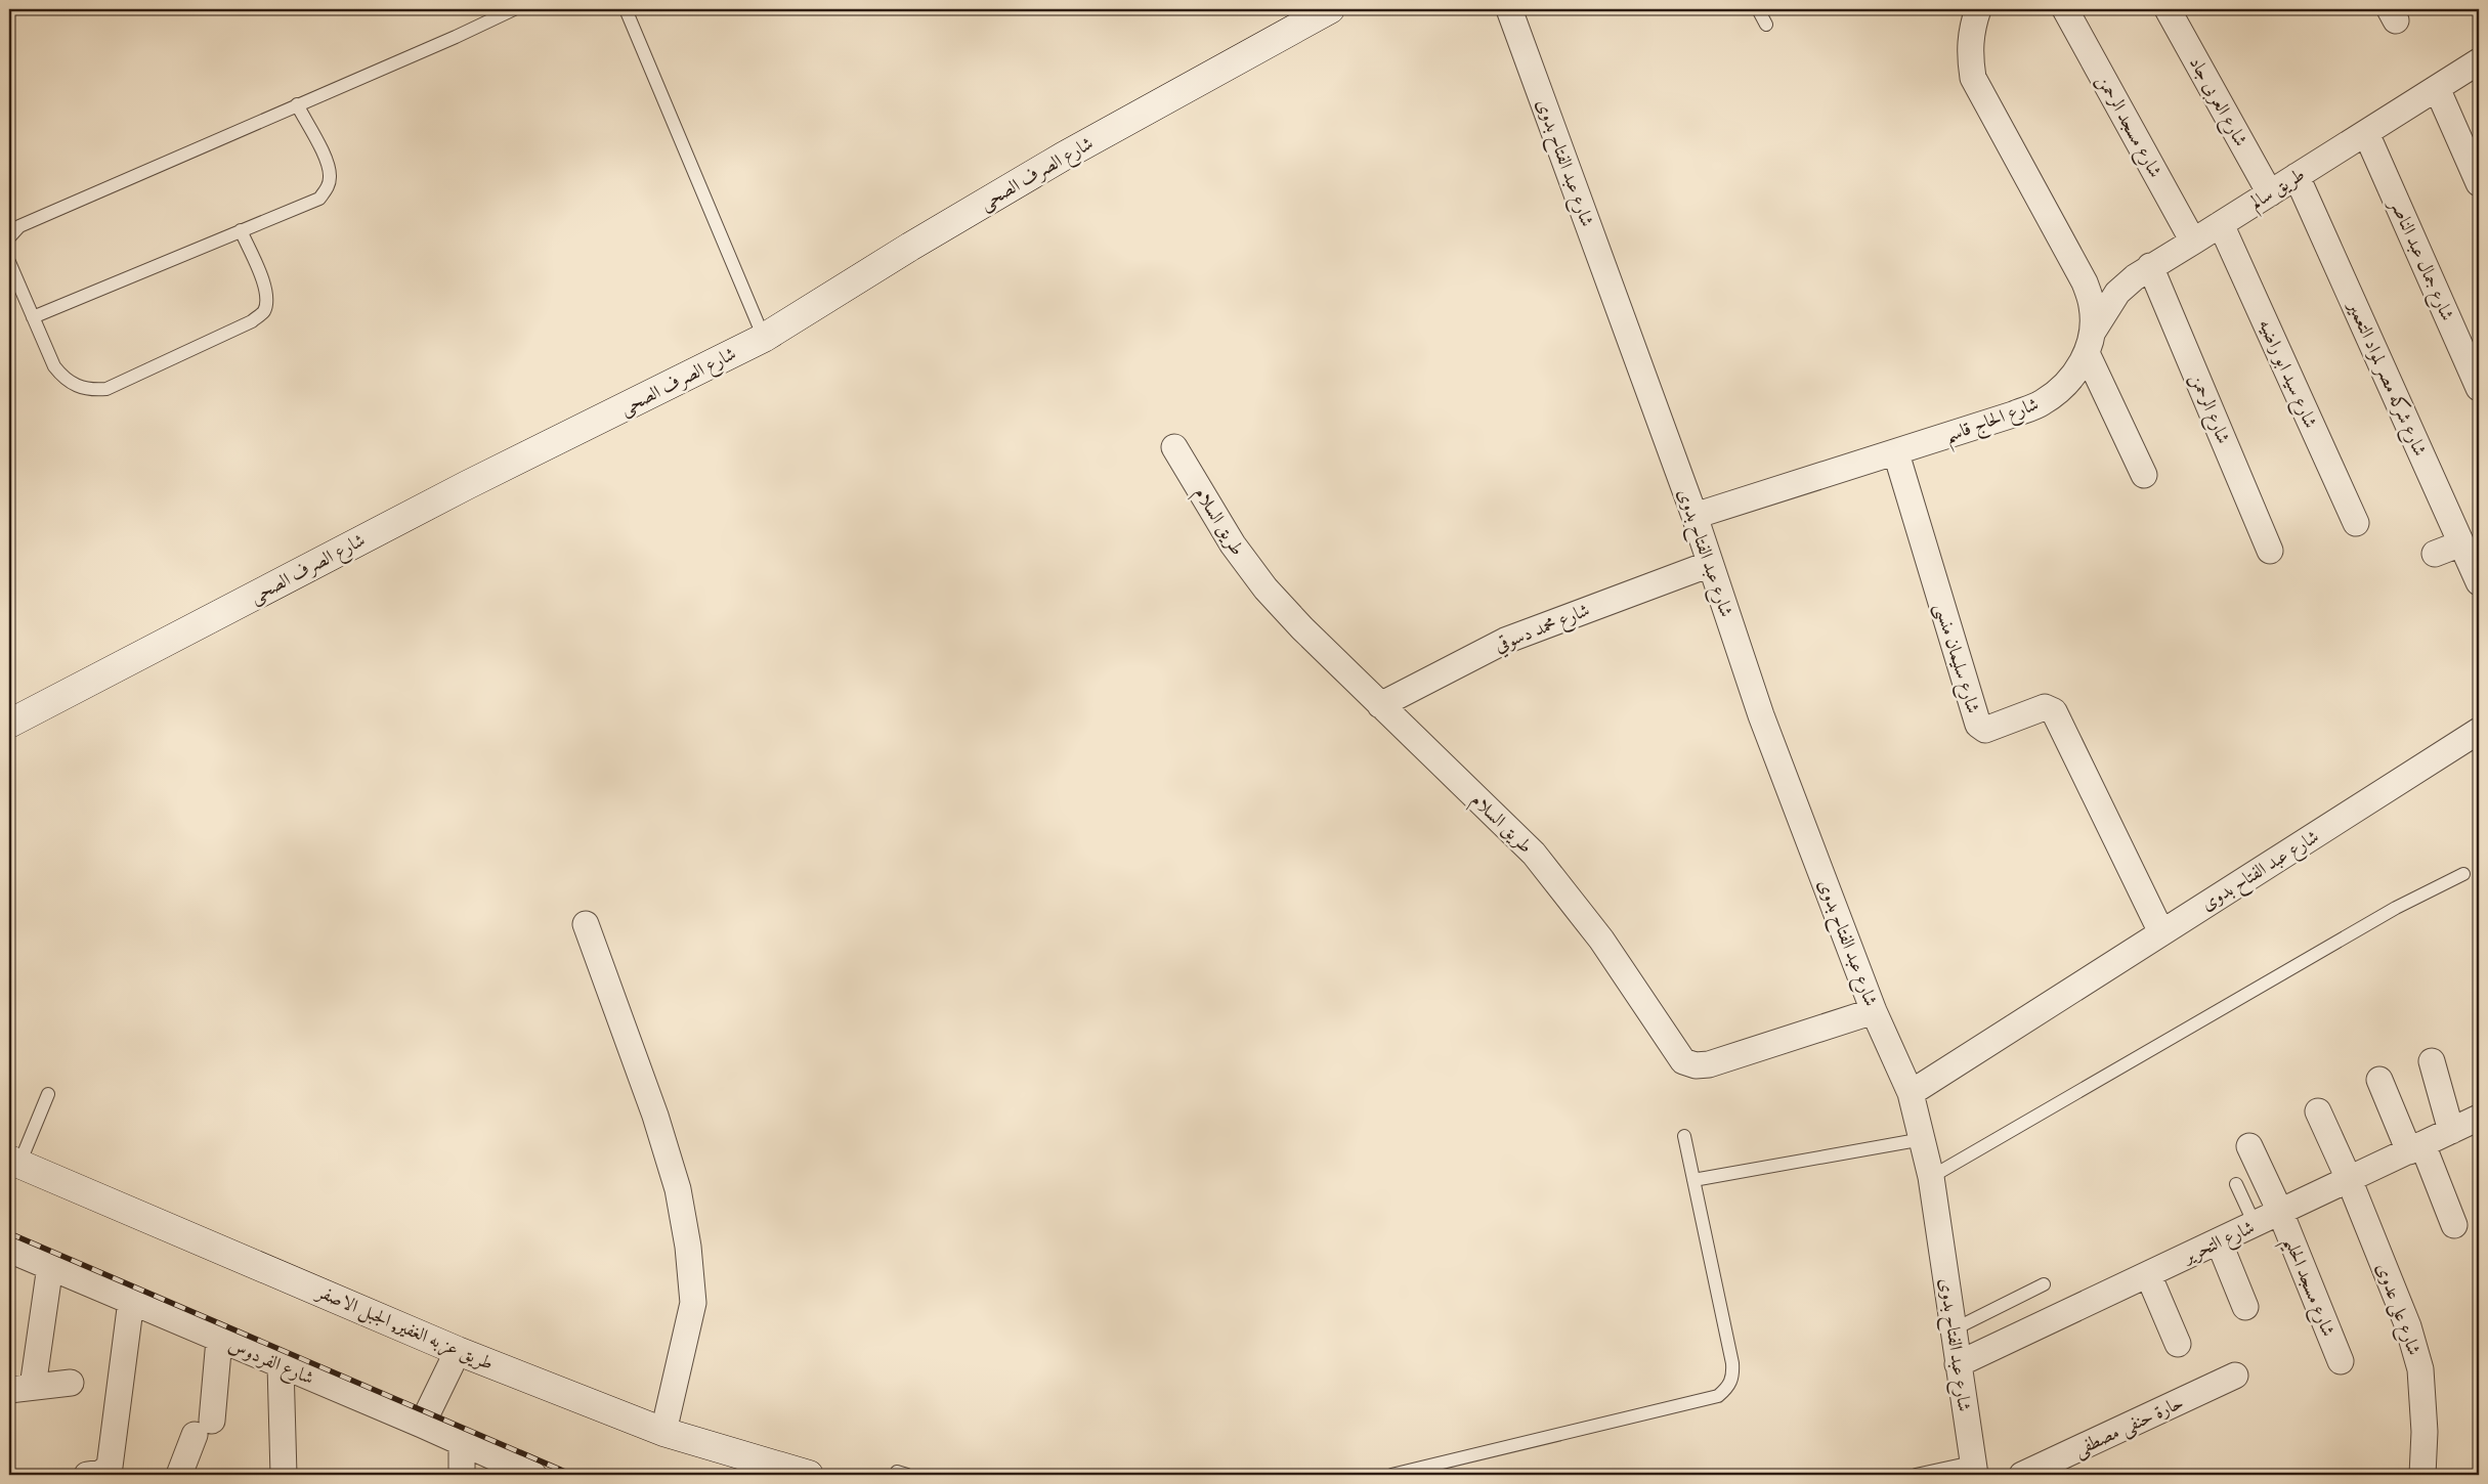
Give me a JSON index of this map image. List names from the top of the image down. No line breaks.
{"streets":{"street":["شارع العربى جاد","شارع مسجد الرحمن","شارع عبد الفتاح بدوى","شارع الصرف الصحى","طريق سالم","شارع جمال عبد الناصر","شارع سيد ابو راضيه","شارع شركه مصر لمواد التعمير","شارع الرحمن","شارع الحاج قاسم","طريق السلام","شارع محمد دسوقي","شارع سليمان منسى","شارع التحرير","شارع مسجد الحليم","شارع على عدوى","طريق عزبه الغفير, الجبل الاصفر","شارع الفردوس","حارة حنفى مصطفى"]},"crossings":[["شارع العربى جاد","طريق سالم"],["شارع مسجد الرحمن","طريق سالم"],["شارع عبد الفتاح بدوى","شارع الحاج قاسم"],["شارع عبد الفتاح بدوى","طريق السلام"],["شارع عبد الفتاح بدوى","شارع محمد دسوقي"],["شارع عبد الفتاح بدوى","شارع سليمان منسى"],["شارع عبد الفتاح بدوى","شارع التحرير"],["طريق سالم","شارع جمال عبد الناصر"],["طريق سالم","شارع سيد ابو راضيه"],["طريق سالم","شارع شركه مصر لمواد التعمير"],["طريق سالم","شارع الرحمن"],["طريق سالم","شارع الحاج قاسم"],["شارع الحاج قاسم","شارع سليمان منسى"],["طريق السلام","شارع محمد دسوقي"],["شارع التحرير","شارع مسجد الحليم"],["شارع التحرير","شارع على عدوى"]]}
